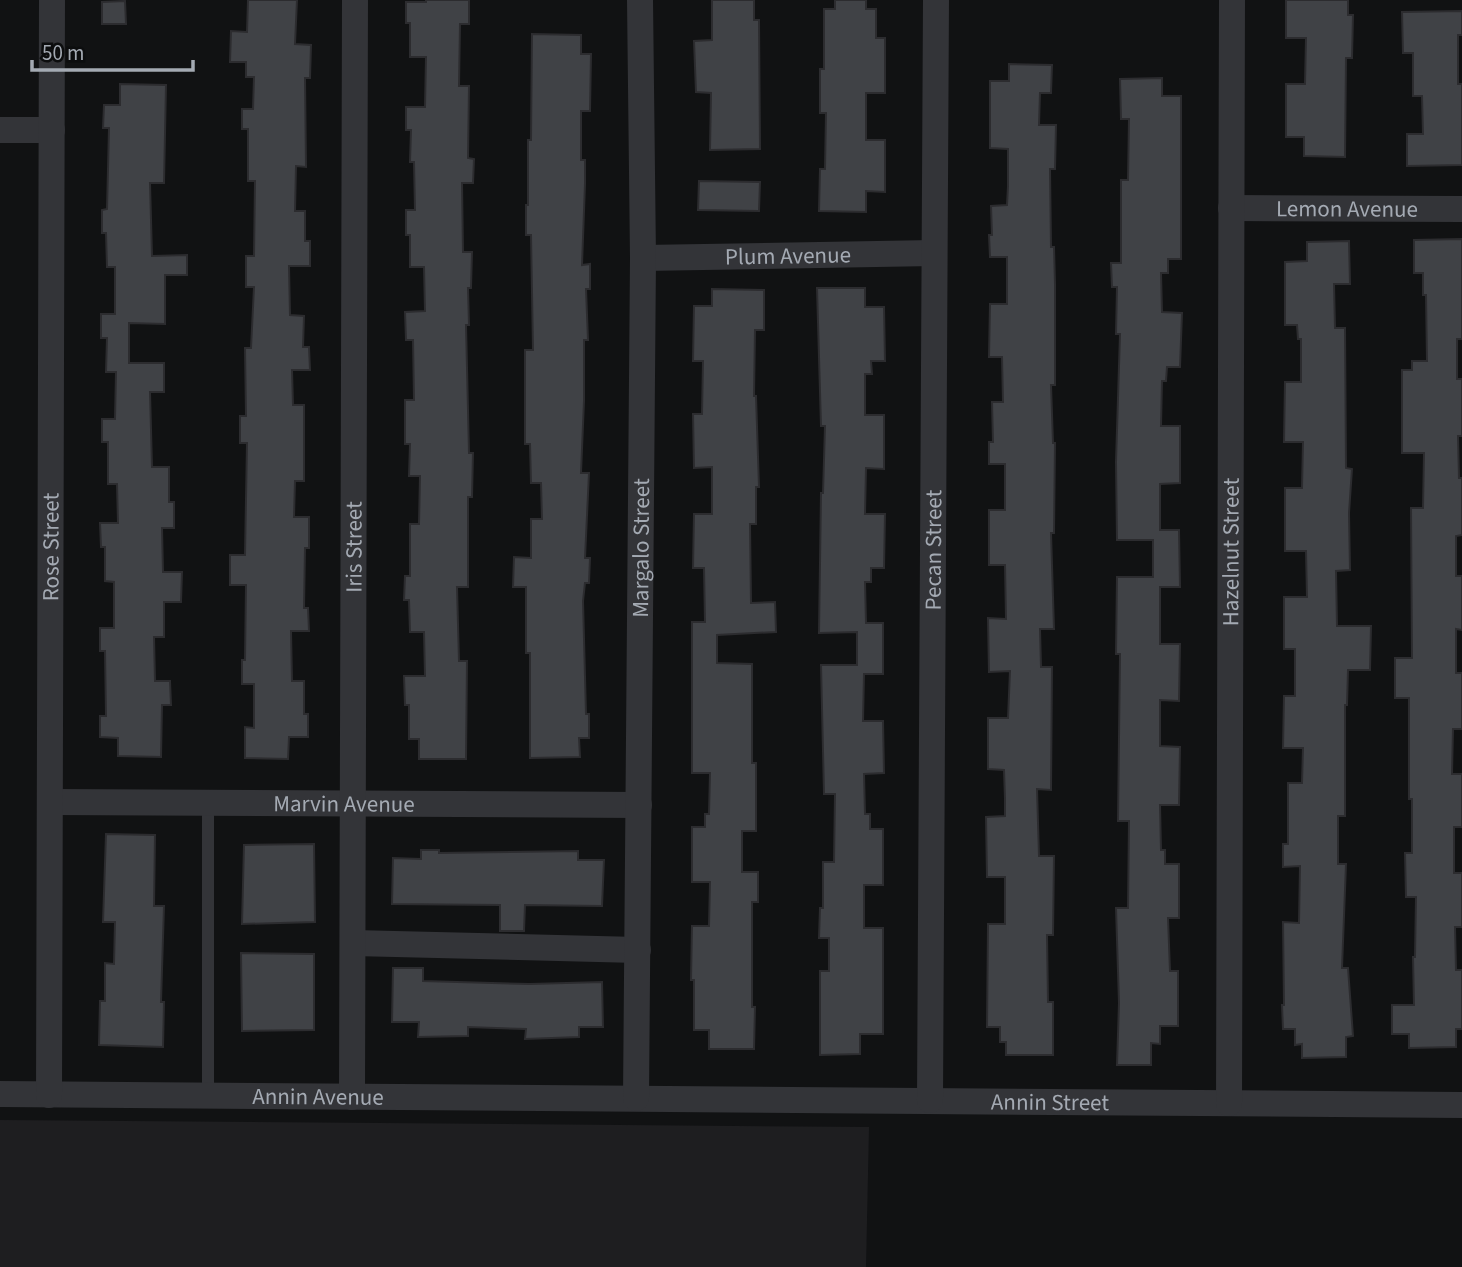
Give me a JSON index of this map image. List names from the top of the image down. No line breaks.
{"streets":{"street":["Lemon Avenue","Plum Avenue","Rose Street","Iris Street","Margalo Street","Pecan Street","Hazelnut Street","Marvin Avenue","Annin Avenue","Annin Street"]},"crossings":[["Lemon Avenue","Hazelnut Street"],["Plum Avenue","Margalo Street"],["Plum Avenue","Pecan Street"],["Rose Street","Marvin Avenue"],["Rose Street","Annin Avenue"],["Iris Street","Marvin Avenue"],["Iris Street","Annin Avenue"],["Margalo Street","Marvin Avenue"],["Margalo Street","Annin Avenue"],["Margalo Street","Annin Street"],["Pecan Street","Annin Street"],["Hazelnut Street","Annin Street"],["Annin Avenue","Annin Street"]],"scale_bar":"50 m"}
